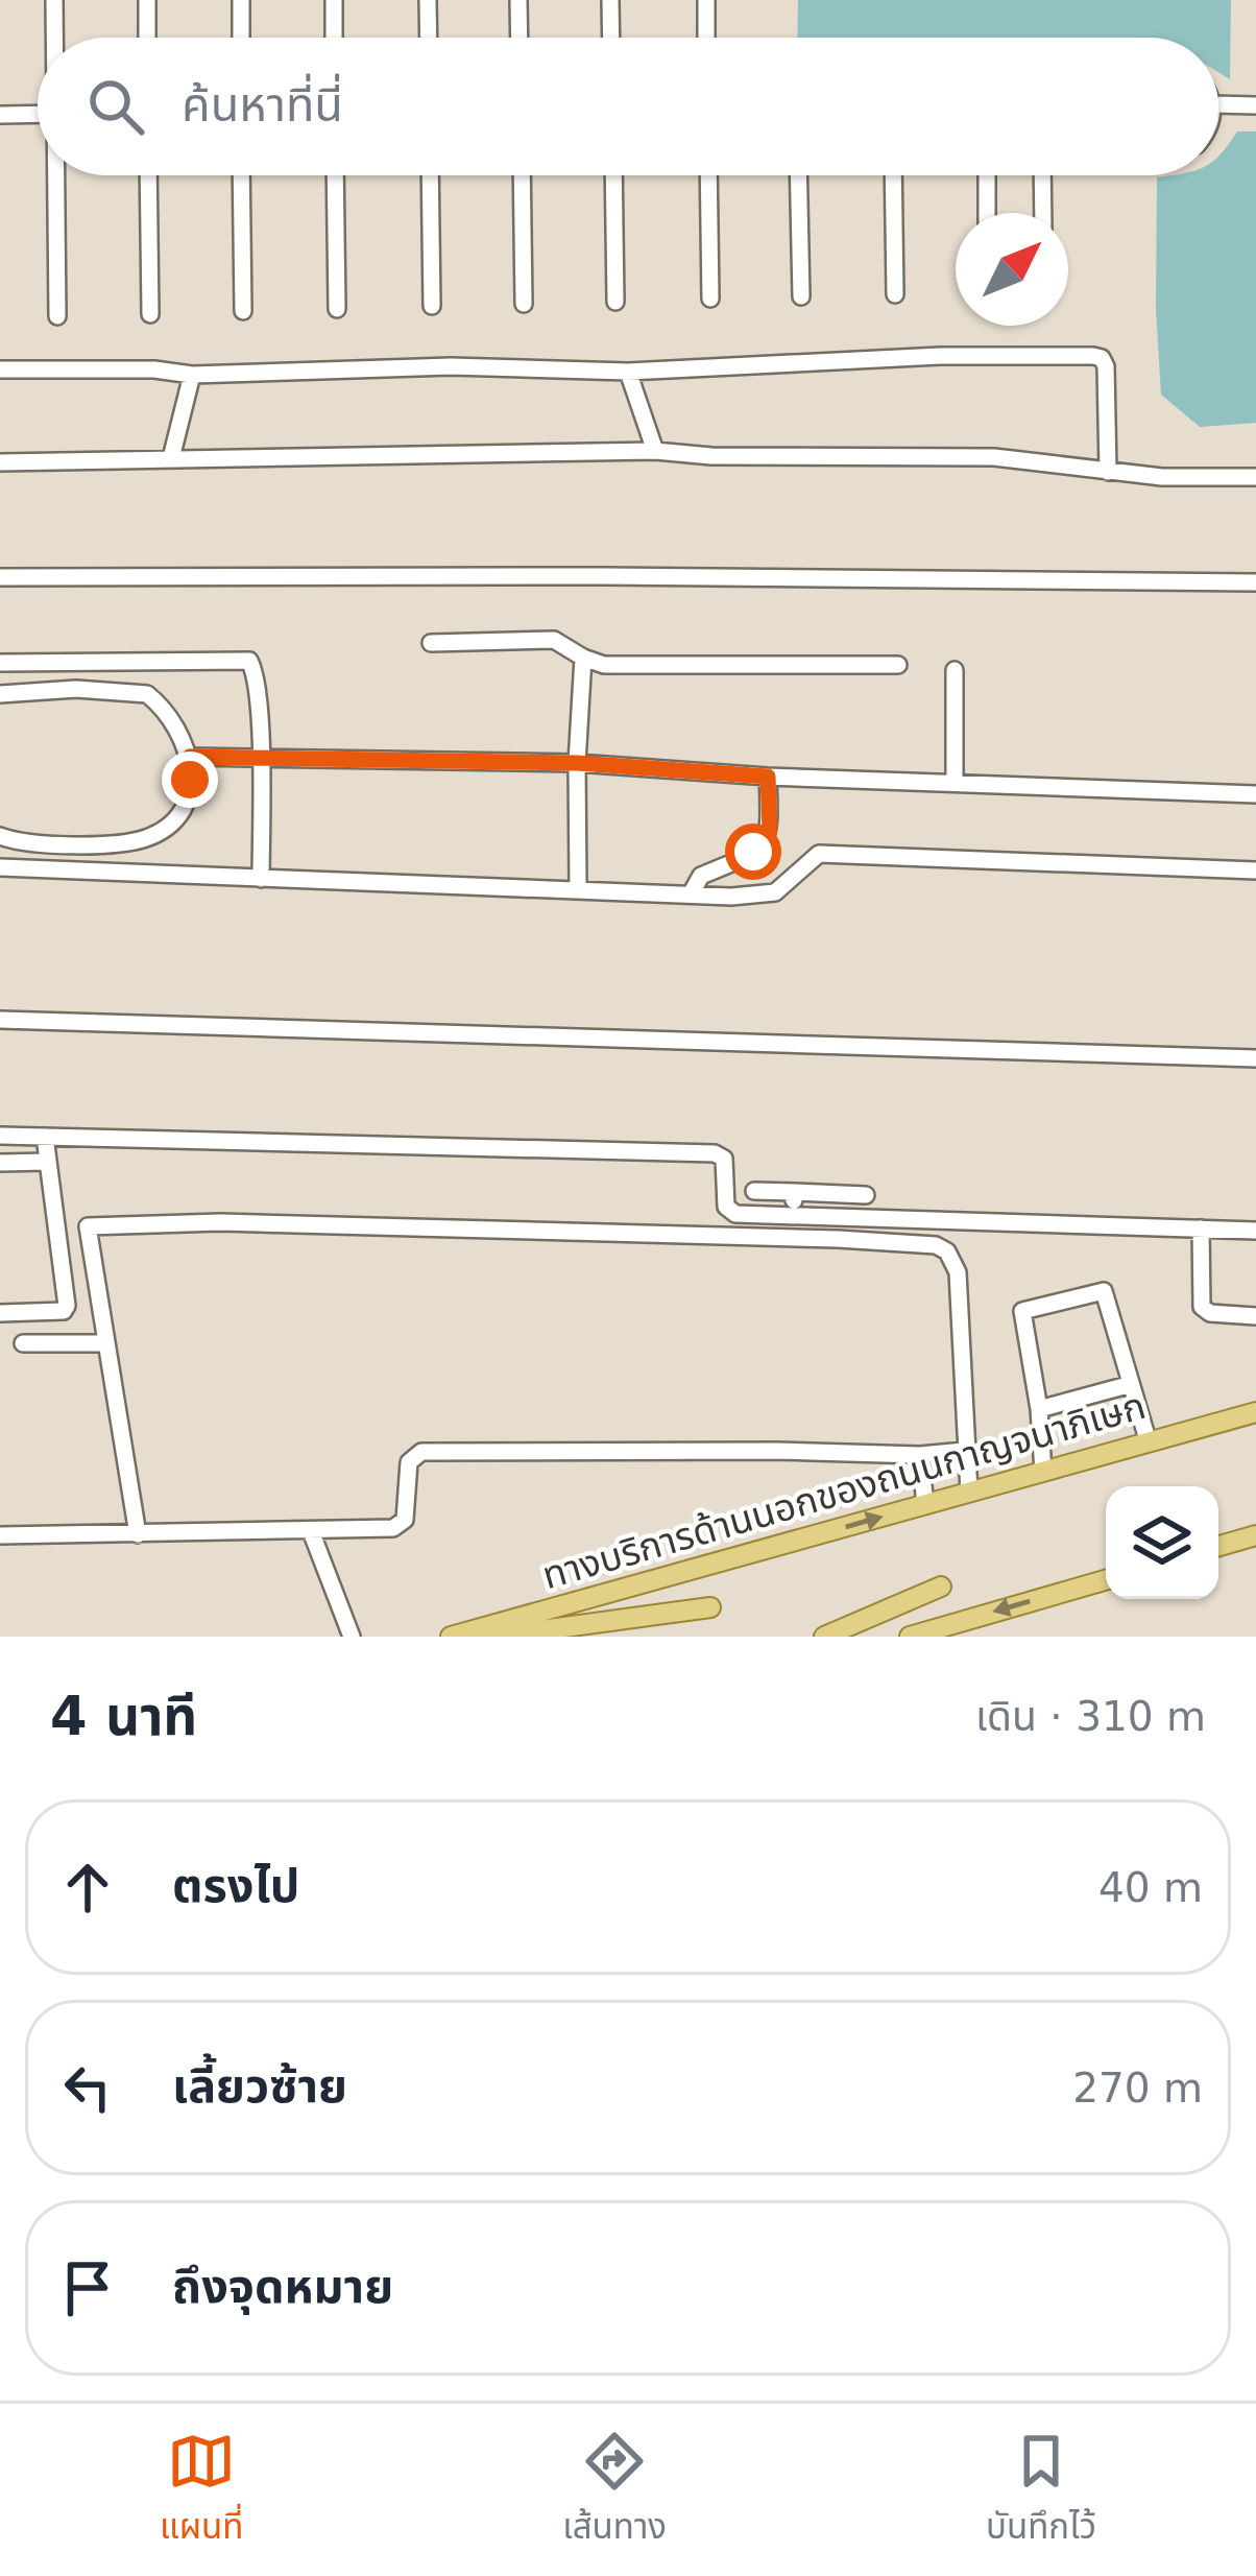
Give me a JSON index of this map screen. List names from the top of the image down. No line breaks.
{"streets":{"main road":["ทางบริการด้านนอกของถนนกาญจนาภิเษก"]},"north":"top right","page":{"search":"ค้นหาที่นี่","heading":["4 นาที","เดิน · 310 m"],"list":[["ตรงไป","40 m"],["เลี้ยวซ้าย","270 m"],"ถึงจุดหมาย"],"nav":["แผนที่","เส้นทาง","บันทึกไว้"]}}
